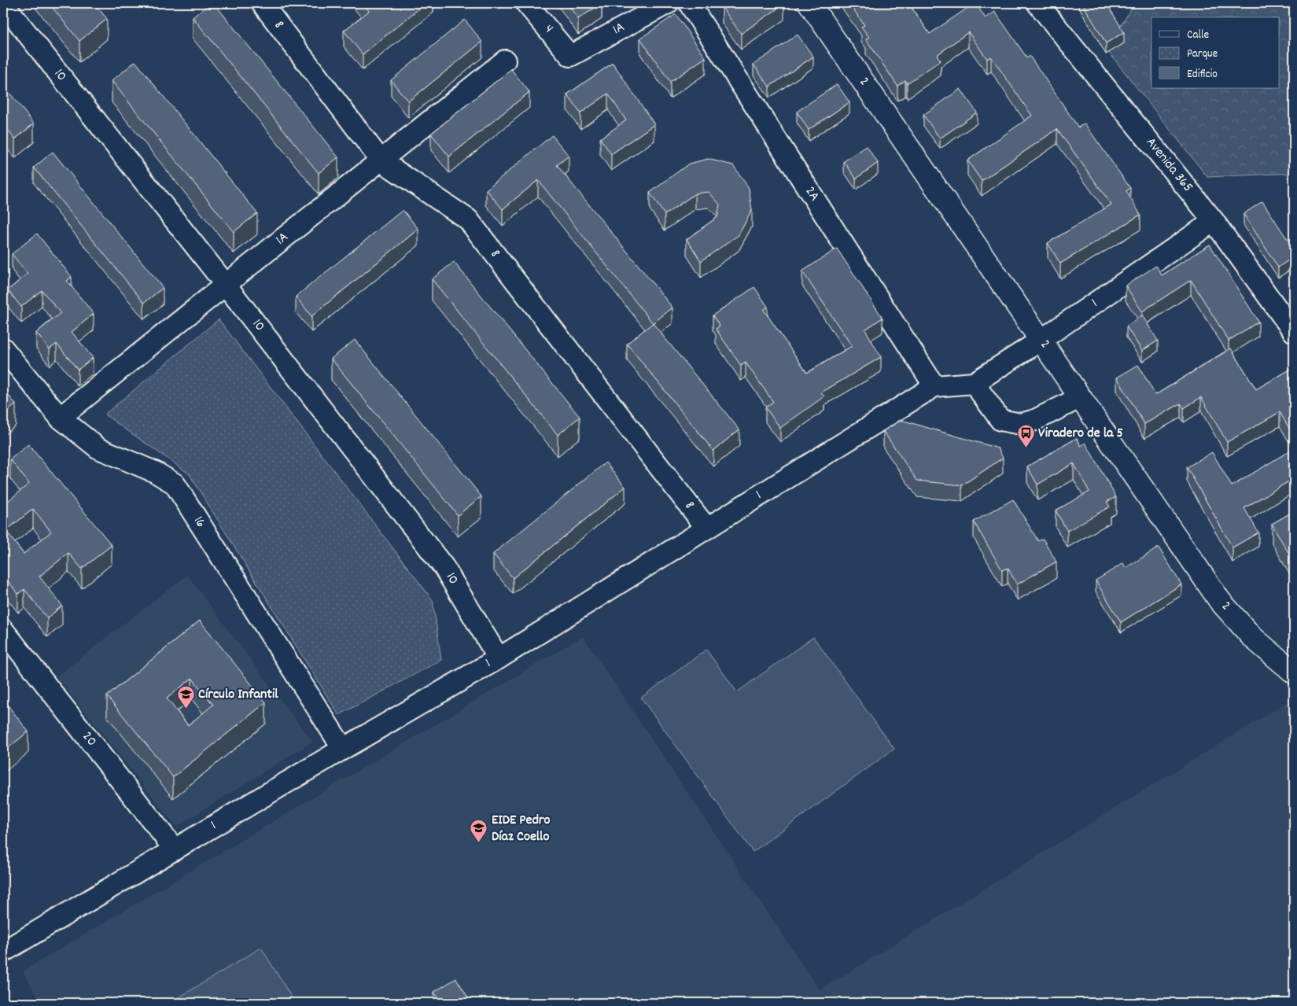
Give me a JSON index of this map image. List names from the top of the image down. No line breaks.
{"streets":{"street":["8","4","1A","10","2","Avenida 365","2A","1","16","20"]},"crossings":[["8","1A"],["8","1"],["4","1A"],["1A","10"],["1A","16"],["10","1"],["2","1"],["Avenida 365","1"],["2A","1"],["1","16"],["1","20"]],"places":{"bus stop":["Viradero de la 5"],"school or university":["Círculo Infantil","EIDE Pedro Díaz Coello"]},"legend":["Calle","Parque","Edificio"]}
